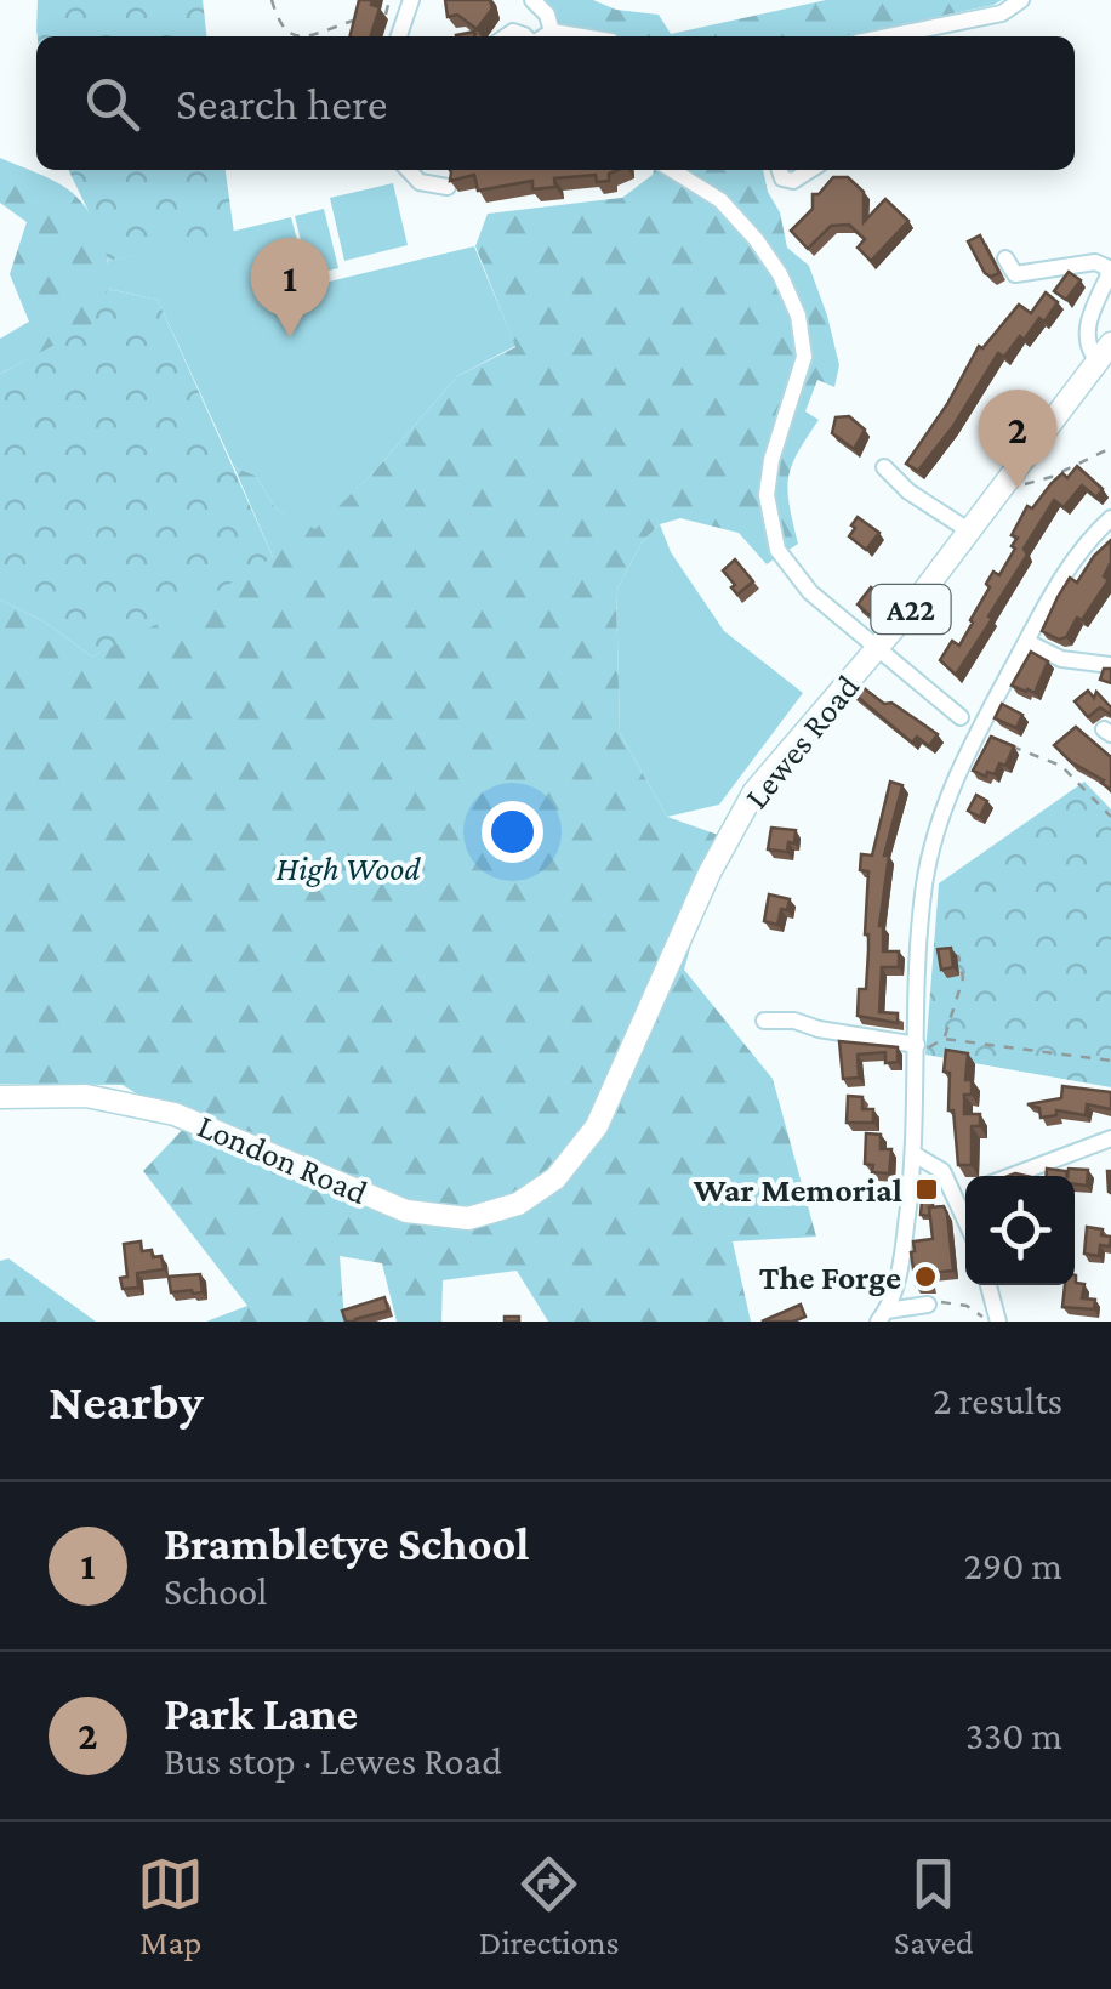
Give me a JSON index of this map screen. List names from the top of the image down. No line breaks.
{"streets":{"highway":["A22","Lewes Road","London Road"]},"crossings":[["Lewes Road","London Road"]],"parks":["High Wood"],"places":{"transit":["War Memorial"],"other":["The Forge"]},"page":{"search":"Search here","pins":["1","2"],"heading":["Nearby","2 results"],"list":[{"mark":"1","name":"Brambletye School","note":"School","value":"290 m"},{"mark":"2","name":"Park Lane","note":"Bus stop · Lewes Road","value":"330 m"}],"nav":["Map","Directions","Saved"]}}
